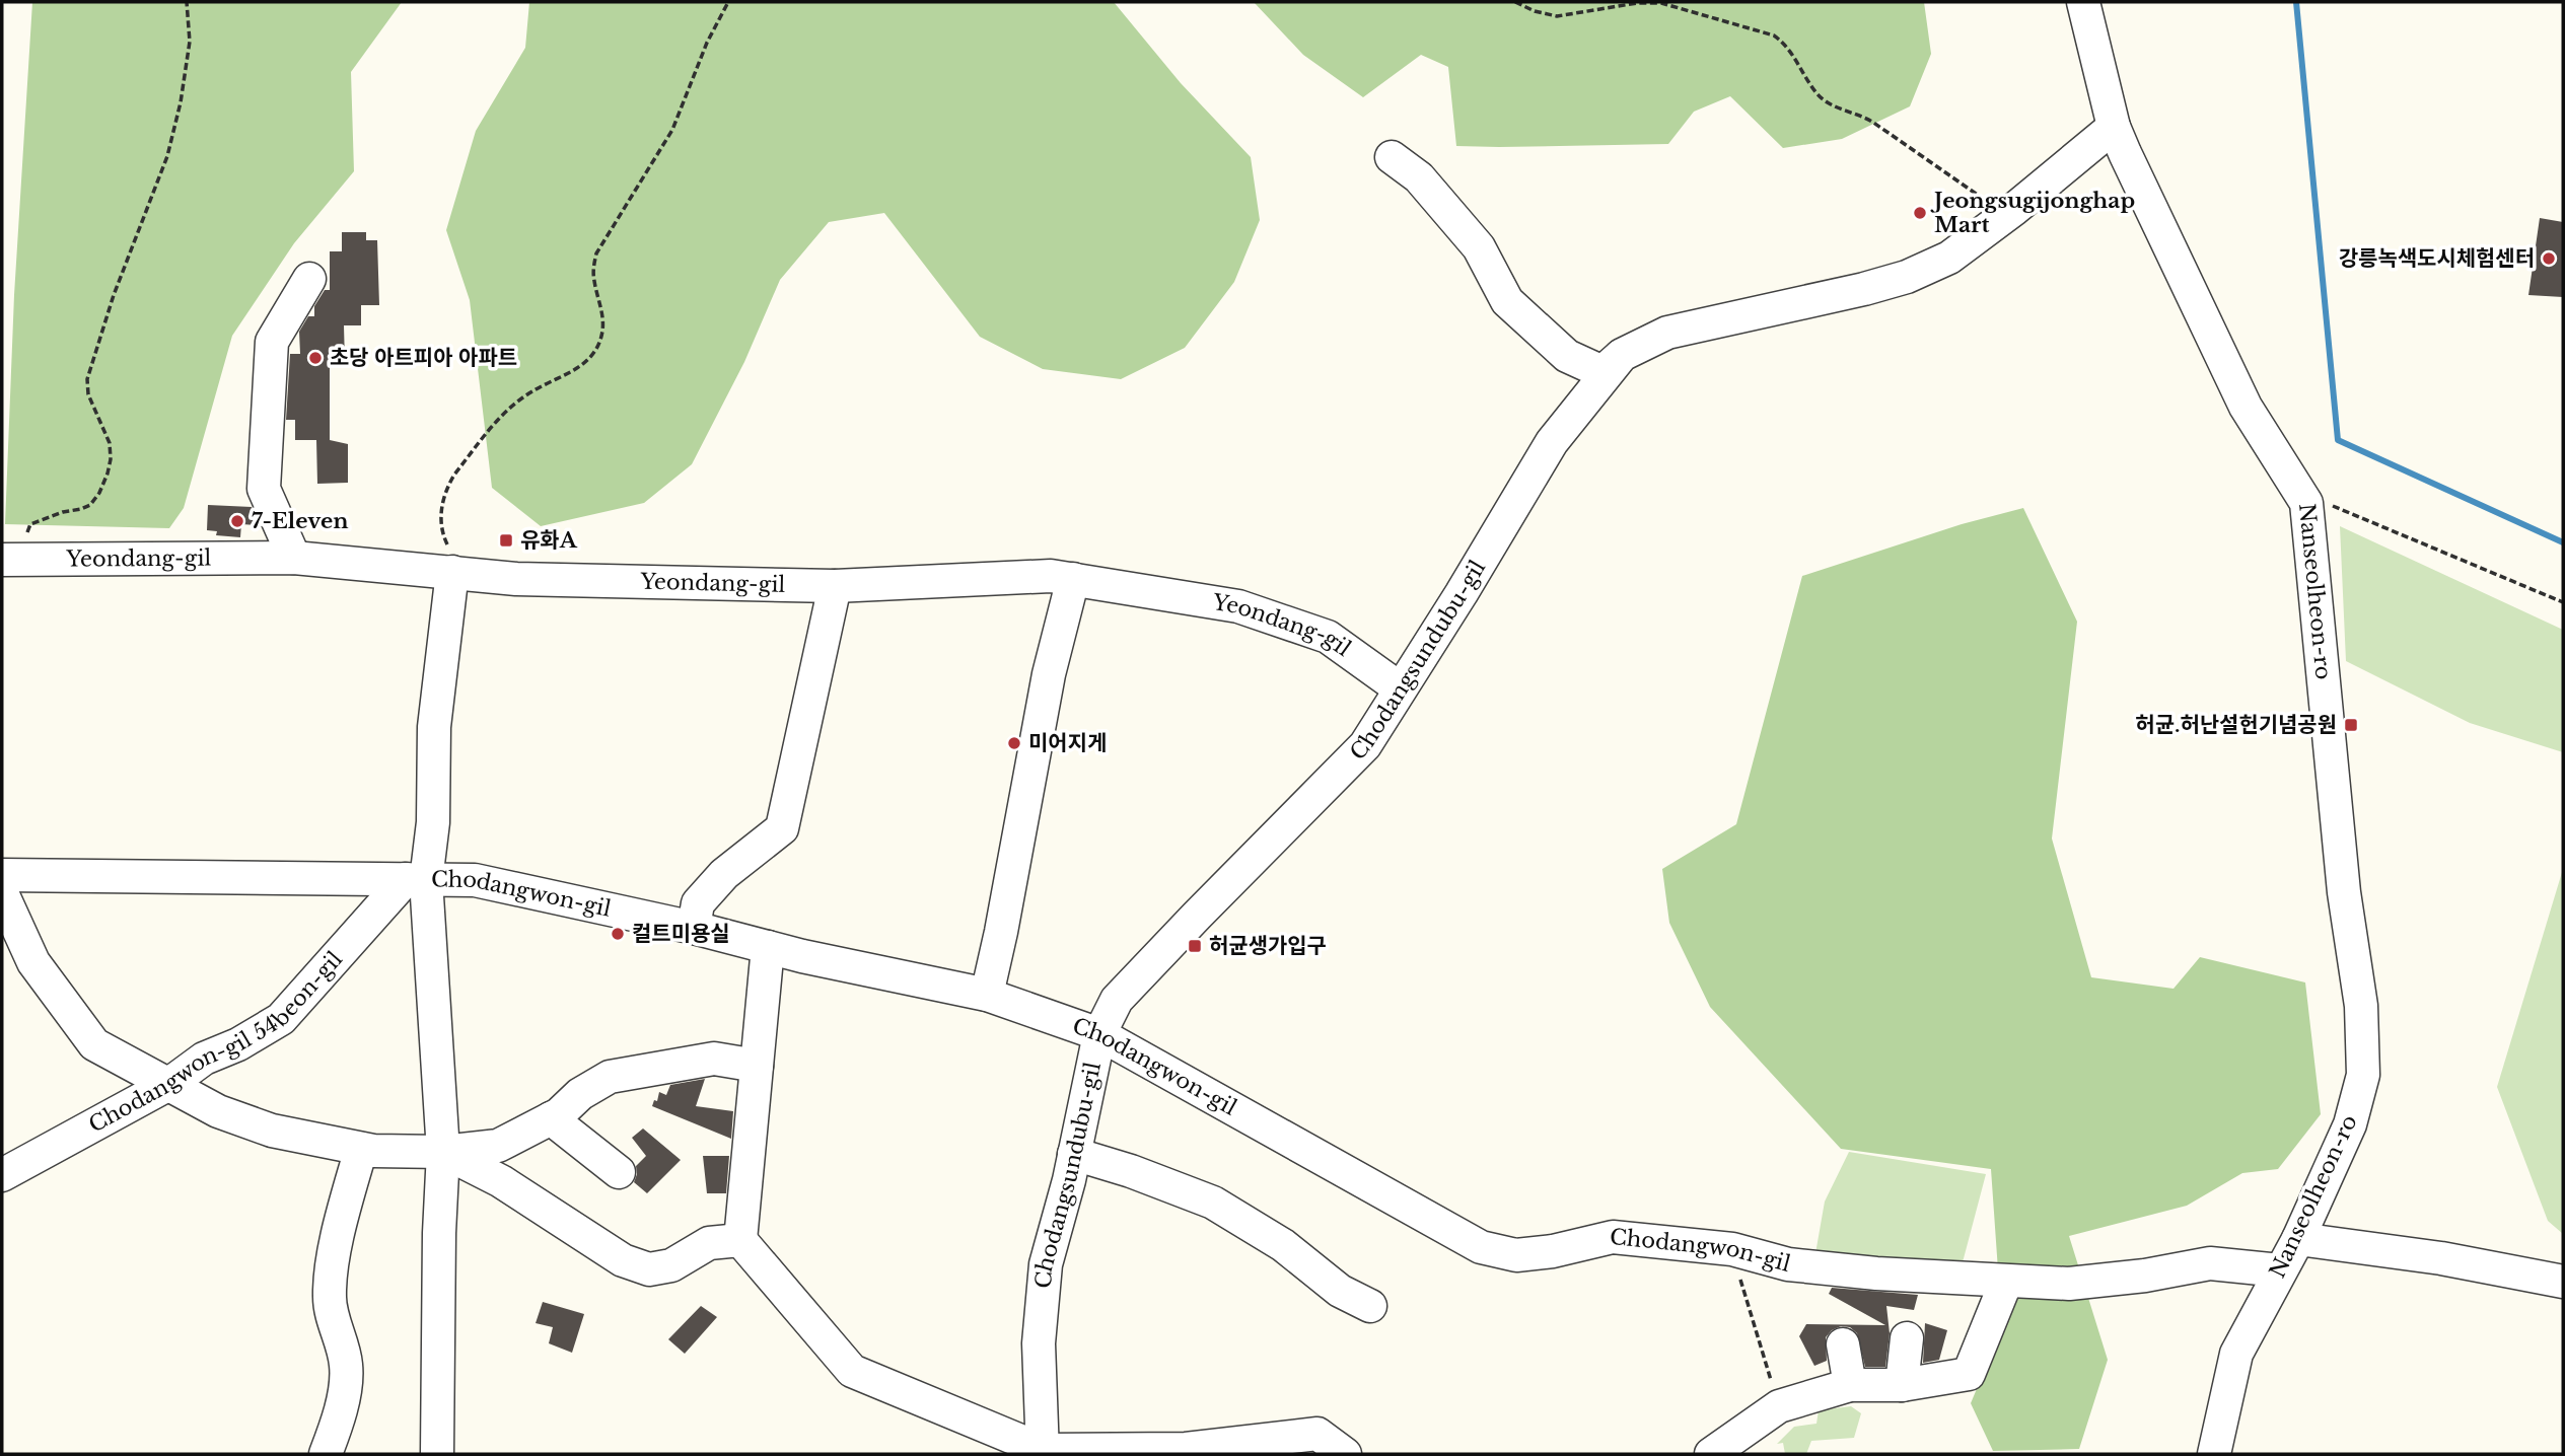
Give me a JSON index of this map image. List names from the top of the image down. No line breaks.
{"streets":{"street":["Yeondang-gil","Nanseolheon-ro","Chodangsundubu-gil","Chodangwon-gil","Chodangwon-gil 54beon-gil"]},"crossings":[["Yeondang-gil","Chodangsundubu-gil"],["Nanseolheon-ro","Chodangsundubu-gil"],["Nanseolheon-ro","Chodangwon-gil"],["Chodangsundubu-gil","Chodangwon-gil"],["Chodangwon-gil","Chodangwon-gil 54beon-gil"]],"places":{"other":["Jeongsugijonghap Mart","강릉녹색도시체험센터","초당 아트피아 아파트","7-Eleven","미어지게","컬트미용실"],"transit":["유화A","허균.허난설헌기념공원","허균생가입구"]}}
